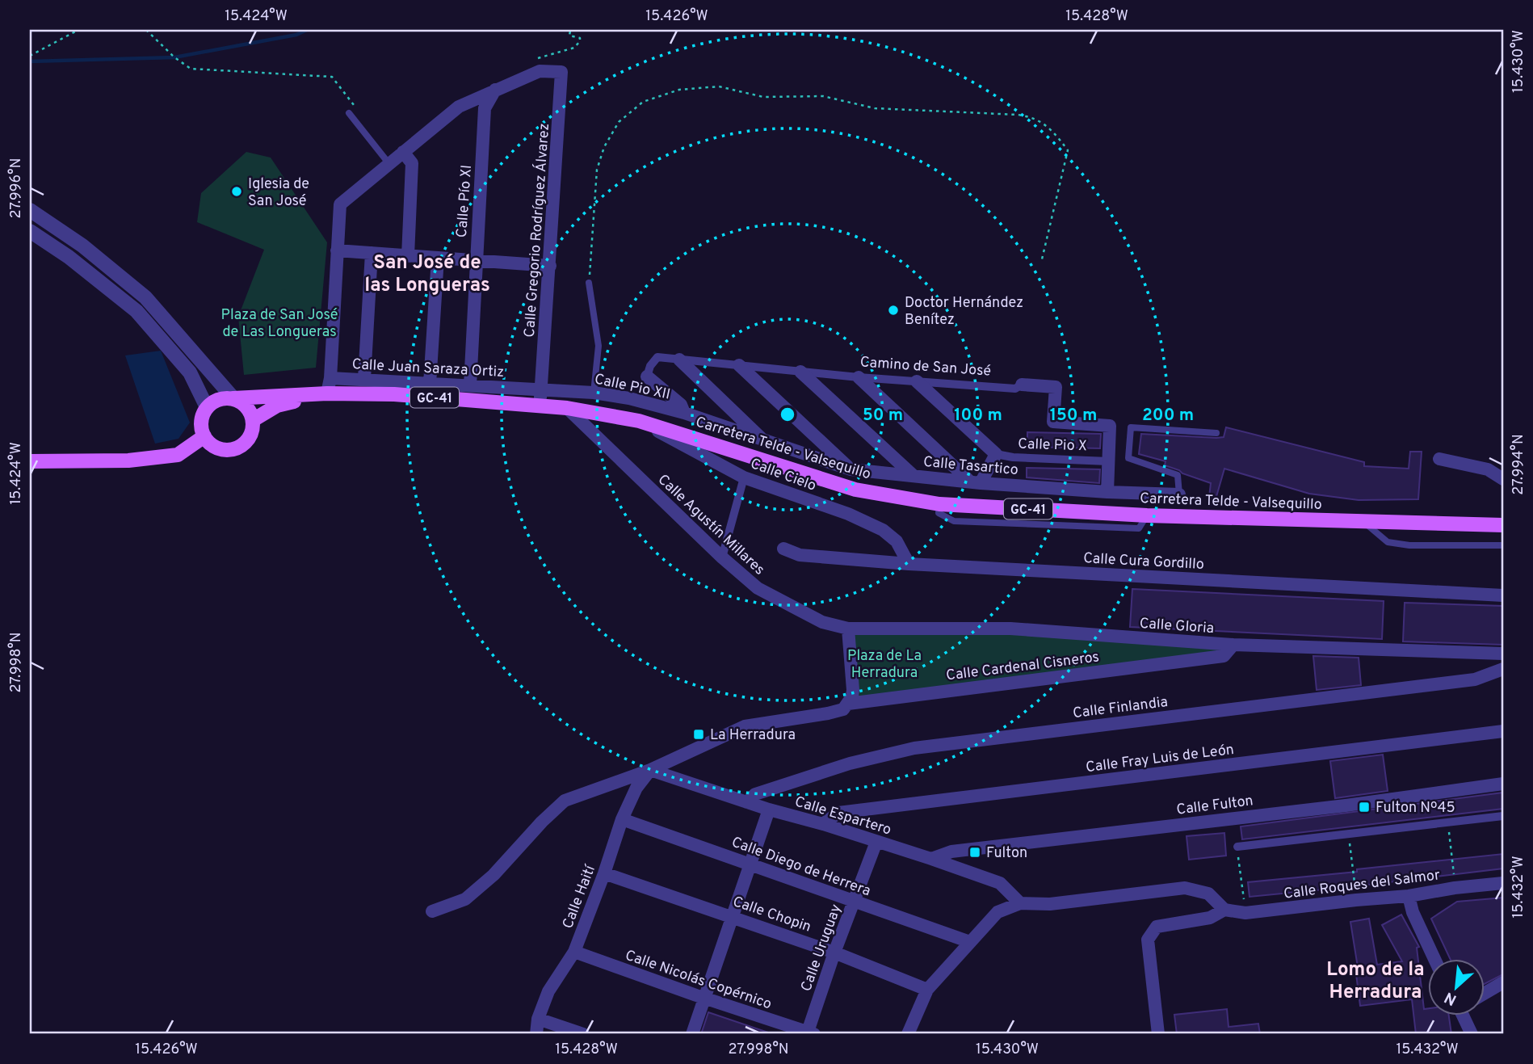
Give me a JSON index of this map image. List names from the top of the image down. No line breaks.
{"streets":{"main road":["GC-41","Carretera Telde - Valsequillo"],"street":["Calle Pío XI","Calle Gregorio Rodríguez Álvarez","Camino de San José","Calle Juan Saraza Ortiz","Calle Pio XII","Calle Pio X","Calle Tasartico","Calle Cielo","Calle Agustín Millares","Calle Cura Gordillo","Calle Gloria","Calle Cardenal Cisneros","Calle Finlandia","Calle Fray Luis de León","Calle Fulton","Calle Espartero","Calle Diego de Herrera","Calle Roques del Salmor","Calle Haití","Calle Chopin","Calle Uruguay","Calle Nicolás Copérnico"]},"crossings":[["Calle Pío XI","Calle Gregorio Rodríguez Álvarez"],["Calle Pío XI","Calle Juan Saraza Ortiz"],["Calle Gregorio Rodríguez Álvarez","Calle Juan Saraza Ortiz"],["Calle Gregorio Rodríguez Álvarez","Calle Pio XII"],["Calle Gregorio Rodríguez Álvarez","Carretera Telde - Valsequillo"],["Camino de San José","Calle Pio XII"],["Camino de San José","Calle Pio X"],["Camino de San José","Calle Tasartico"],["Calle Juan Saraza Ortiz","Calle Pio XII"],["Calle Juan Saraza Ortiz","Carretera Telde - Valsequillo"],["Calle Pio XII","Carretera Telde - Valsequillo"],["Calle Pio XII","Calle Tasartico"],["GC-41","Carretera Telde - Valsequillo"],["Carretera Telde - Valsequillo","Calle Cielo"],["Carretera Telde - Valsequillo","Calle Agustín Millares"],["Calle Cielo","Calle Cura Gordillo"],["Calle Agustín Millares","Calle Gloria"],["Calle Gloria","Calle Cardenal Cisneros"],["Calle Cardenal Cisneros","Calle Espartero"],["Calle Cardenal Cisneros","Calle Haití"],["Calle Finlandia","Calle Espartero"],["Calle Fray Luis de León","Calle Espartero"],["Calle Fulton","Calle Espartero"],["Calle Espartero","Calle Haití"],["Calle Espartero","Calle Uruguay"],["Calle Diego de Herrera","Calle Haití"],["Calle Diego de Herrera","Calle Uruguay"],["Calle Haití","Calle Chopin"],["Calle Haití","Calle Nicolás Copérnico"],["Calle Chopin","Calle Uruguay"],["Calle Uruguay","Calle Nicolás Copérnico"]],"districts":["San José de las Longueras","Lomo de la Herradura"],"parks":["Plaza de San José de Las Longueras","Plaza de La Herradura"],"places":{"other":["Iglesia de San José","Doctor Hernández Benítez"],"transit":["La Herradura","Fulton Nº45","Fulton"]},"north":"bottom left","coordinates":["15.424°W","15.426°W","15.428°W","15.430°W","27.996°N","27.994°N","27.998°N","15.432°W"],"rings":["50 m","100 m","150 m","200 m"]}
